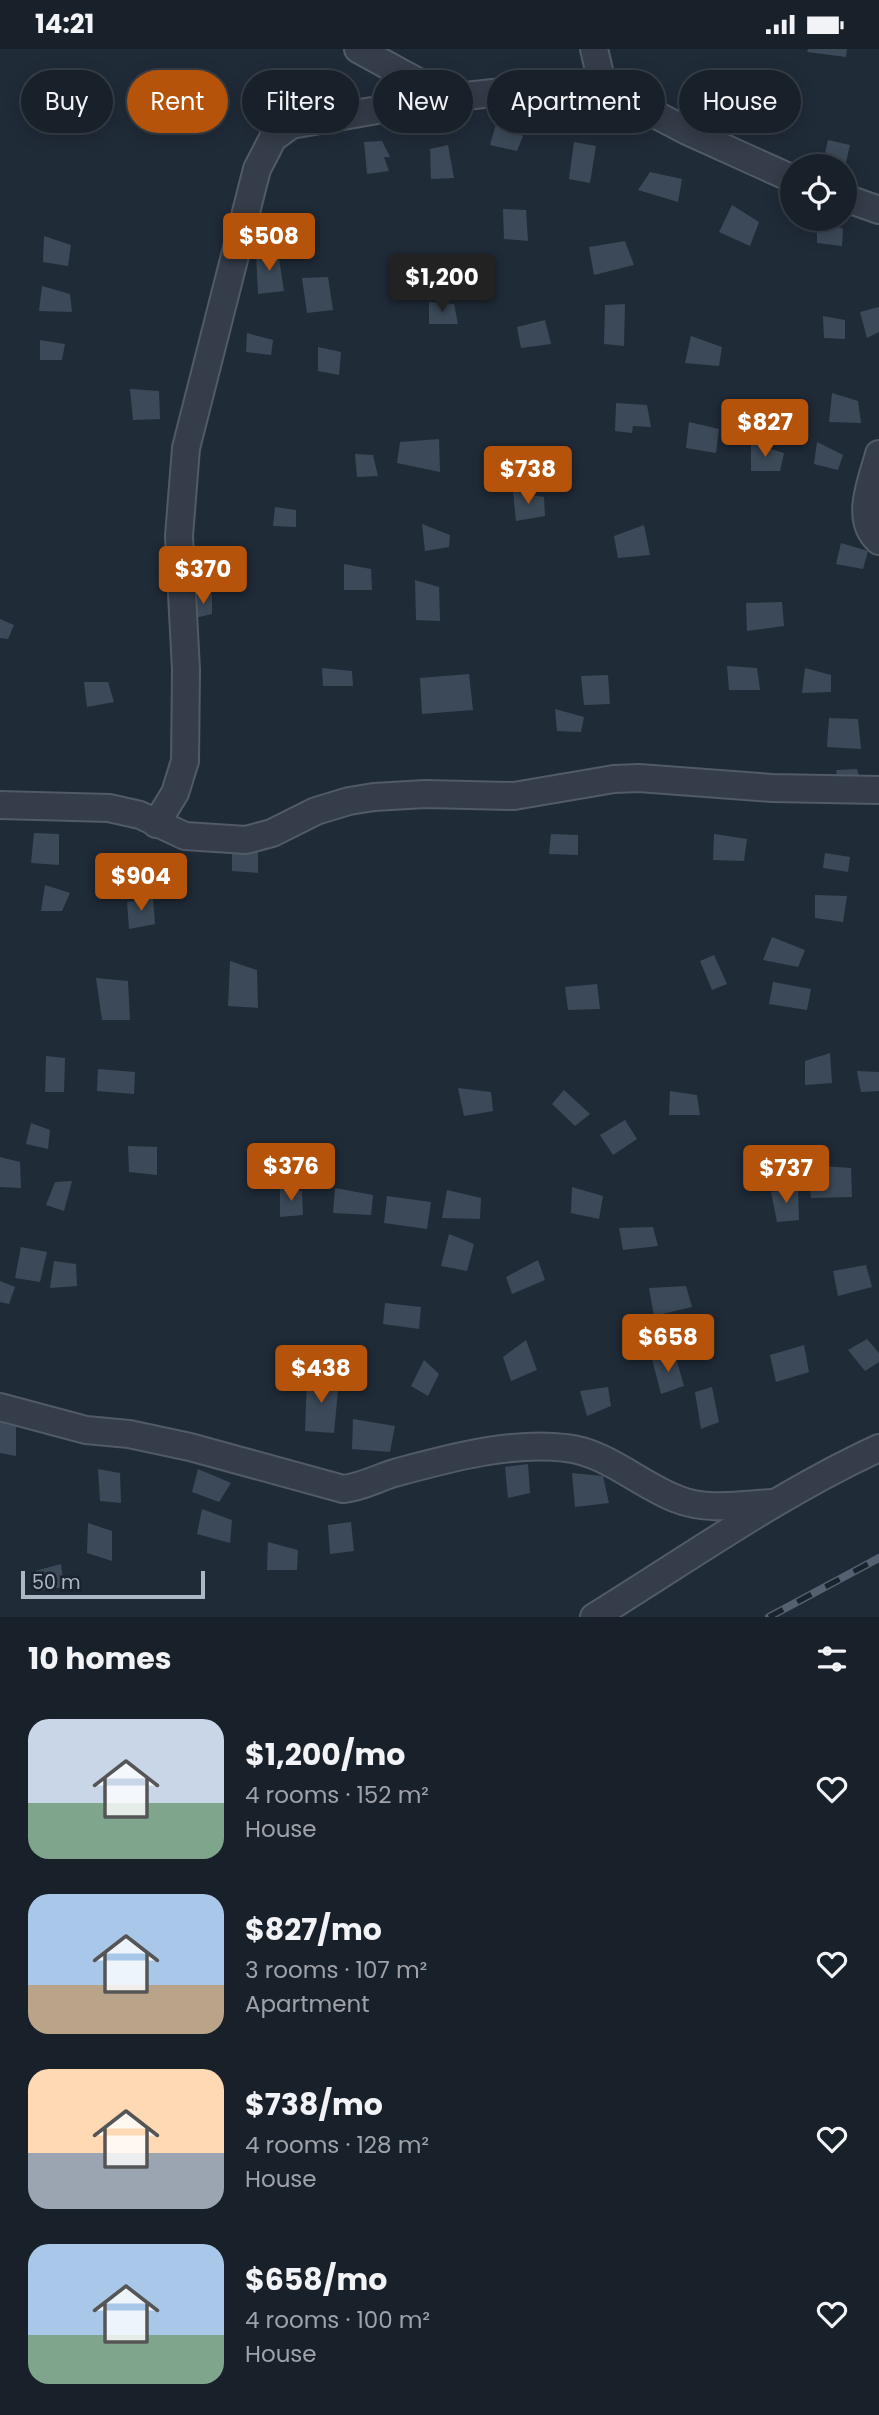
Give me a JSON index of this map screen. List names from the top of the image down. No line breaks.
{"scale_bar":"50 m","page":{"status":"14:21","chip":["Buy","Rent","Filters","New","Apartment","House"],"price":["$508","$1,200","$827","$738","$370","$904","$376","$737","$658","$438"],"scale":"50 m","heading":"10 homes","list":[{"name":"$1,200/mo","note":"4 rooms · 152 m² · House"},{"name":"$827/mo","note":"3 rooms · 107 m² · Apartment"},{"name":"$738/mo","note":"4 rooms · 128 m² · House"},{"name":"$658/mo","note":"4 rooms · 100 m² · House"}]}}
